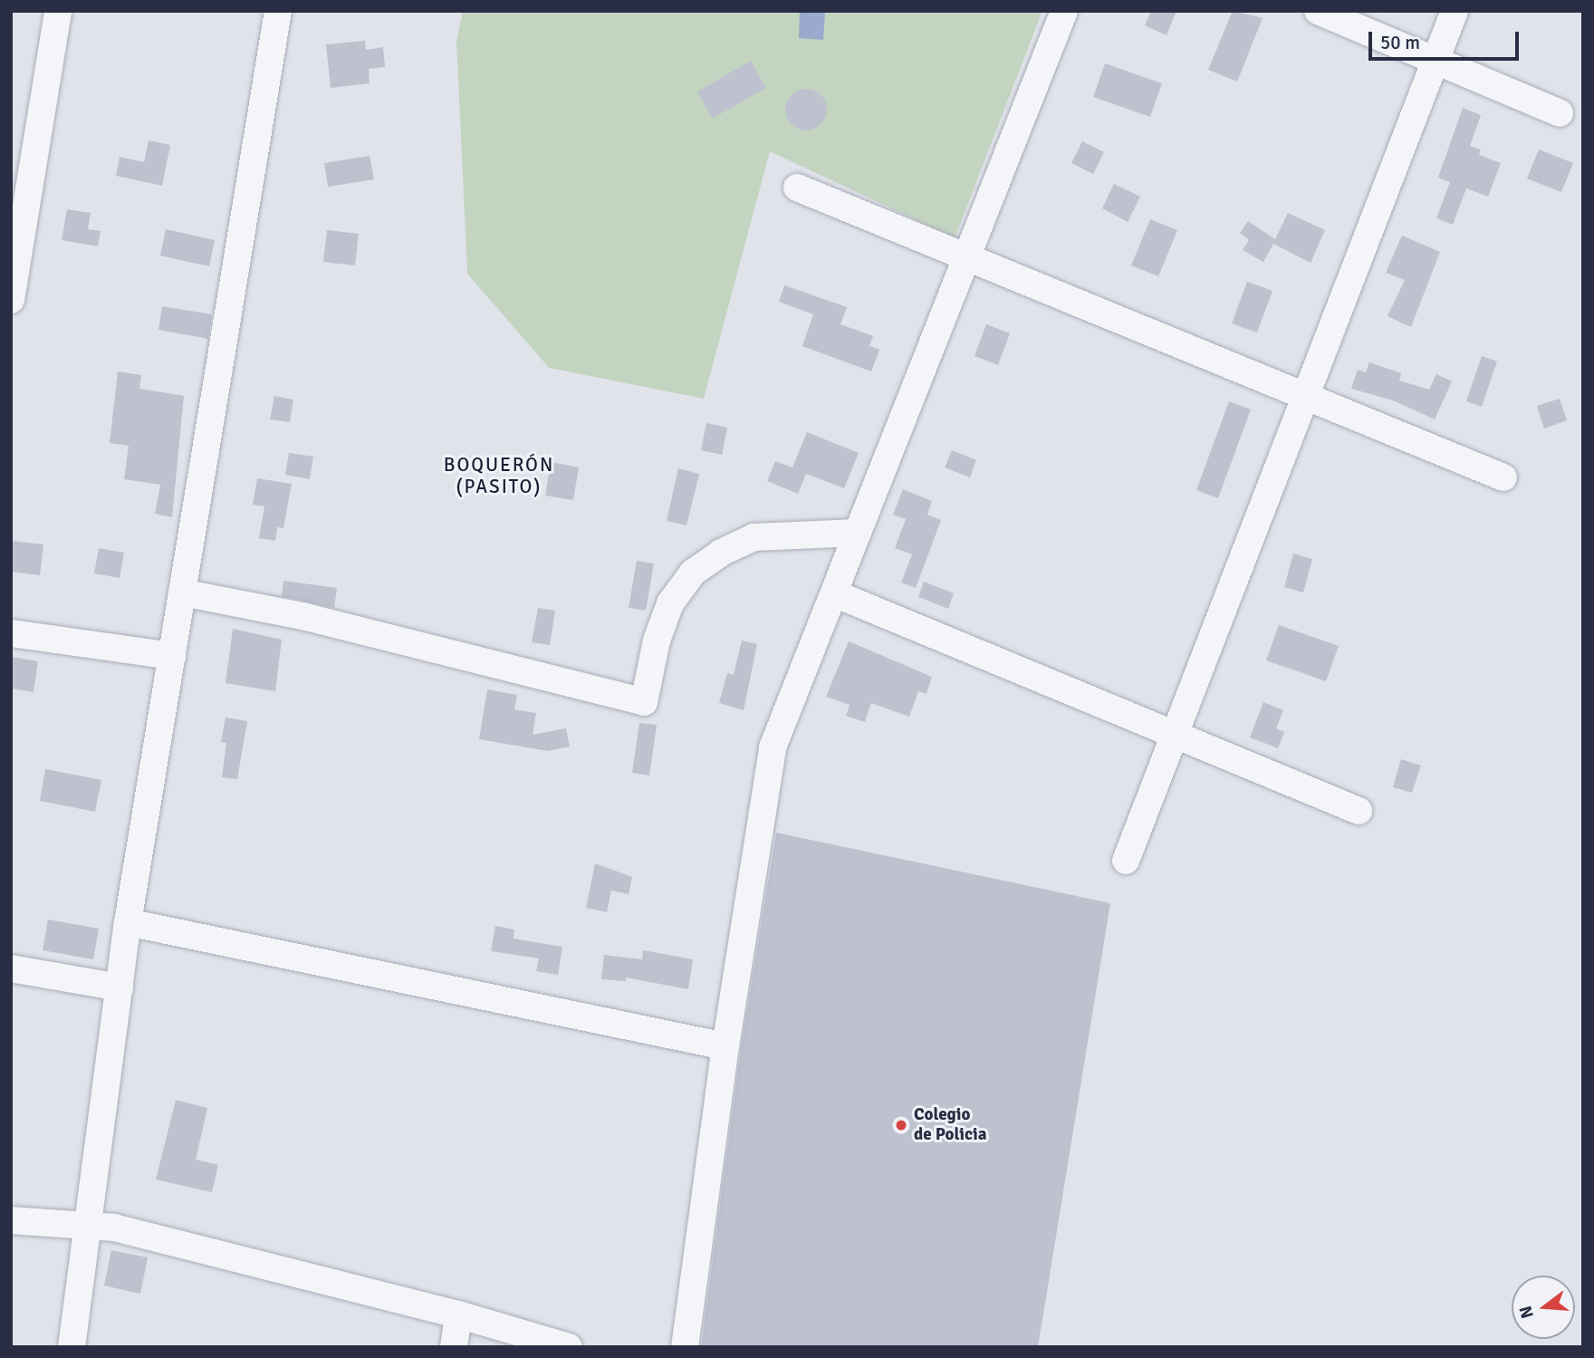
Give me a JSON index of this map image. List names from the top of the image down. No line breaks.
{"districts":["BOQUERÓN (PASITO)"],"places":["Colegio de Policia"],"scale_bar":"50 m","north":"left"}
